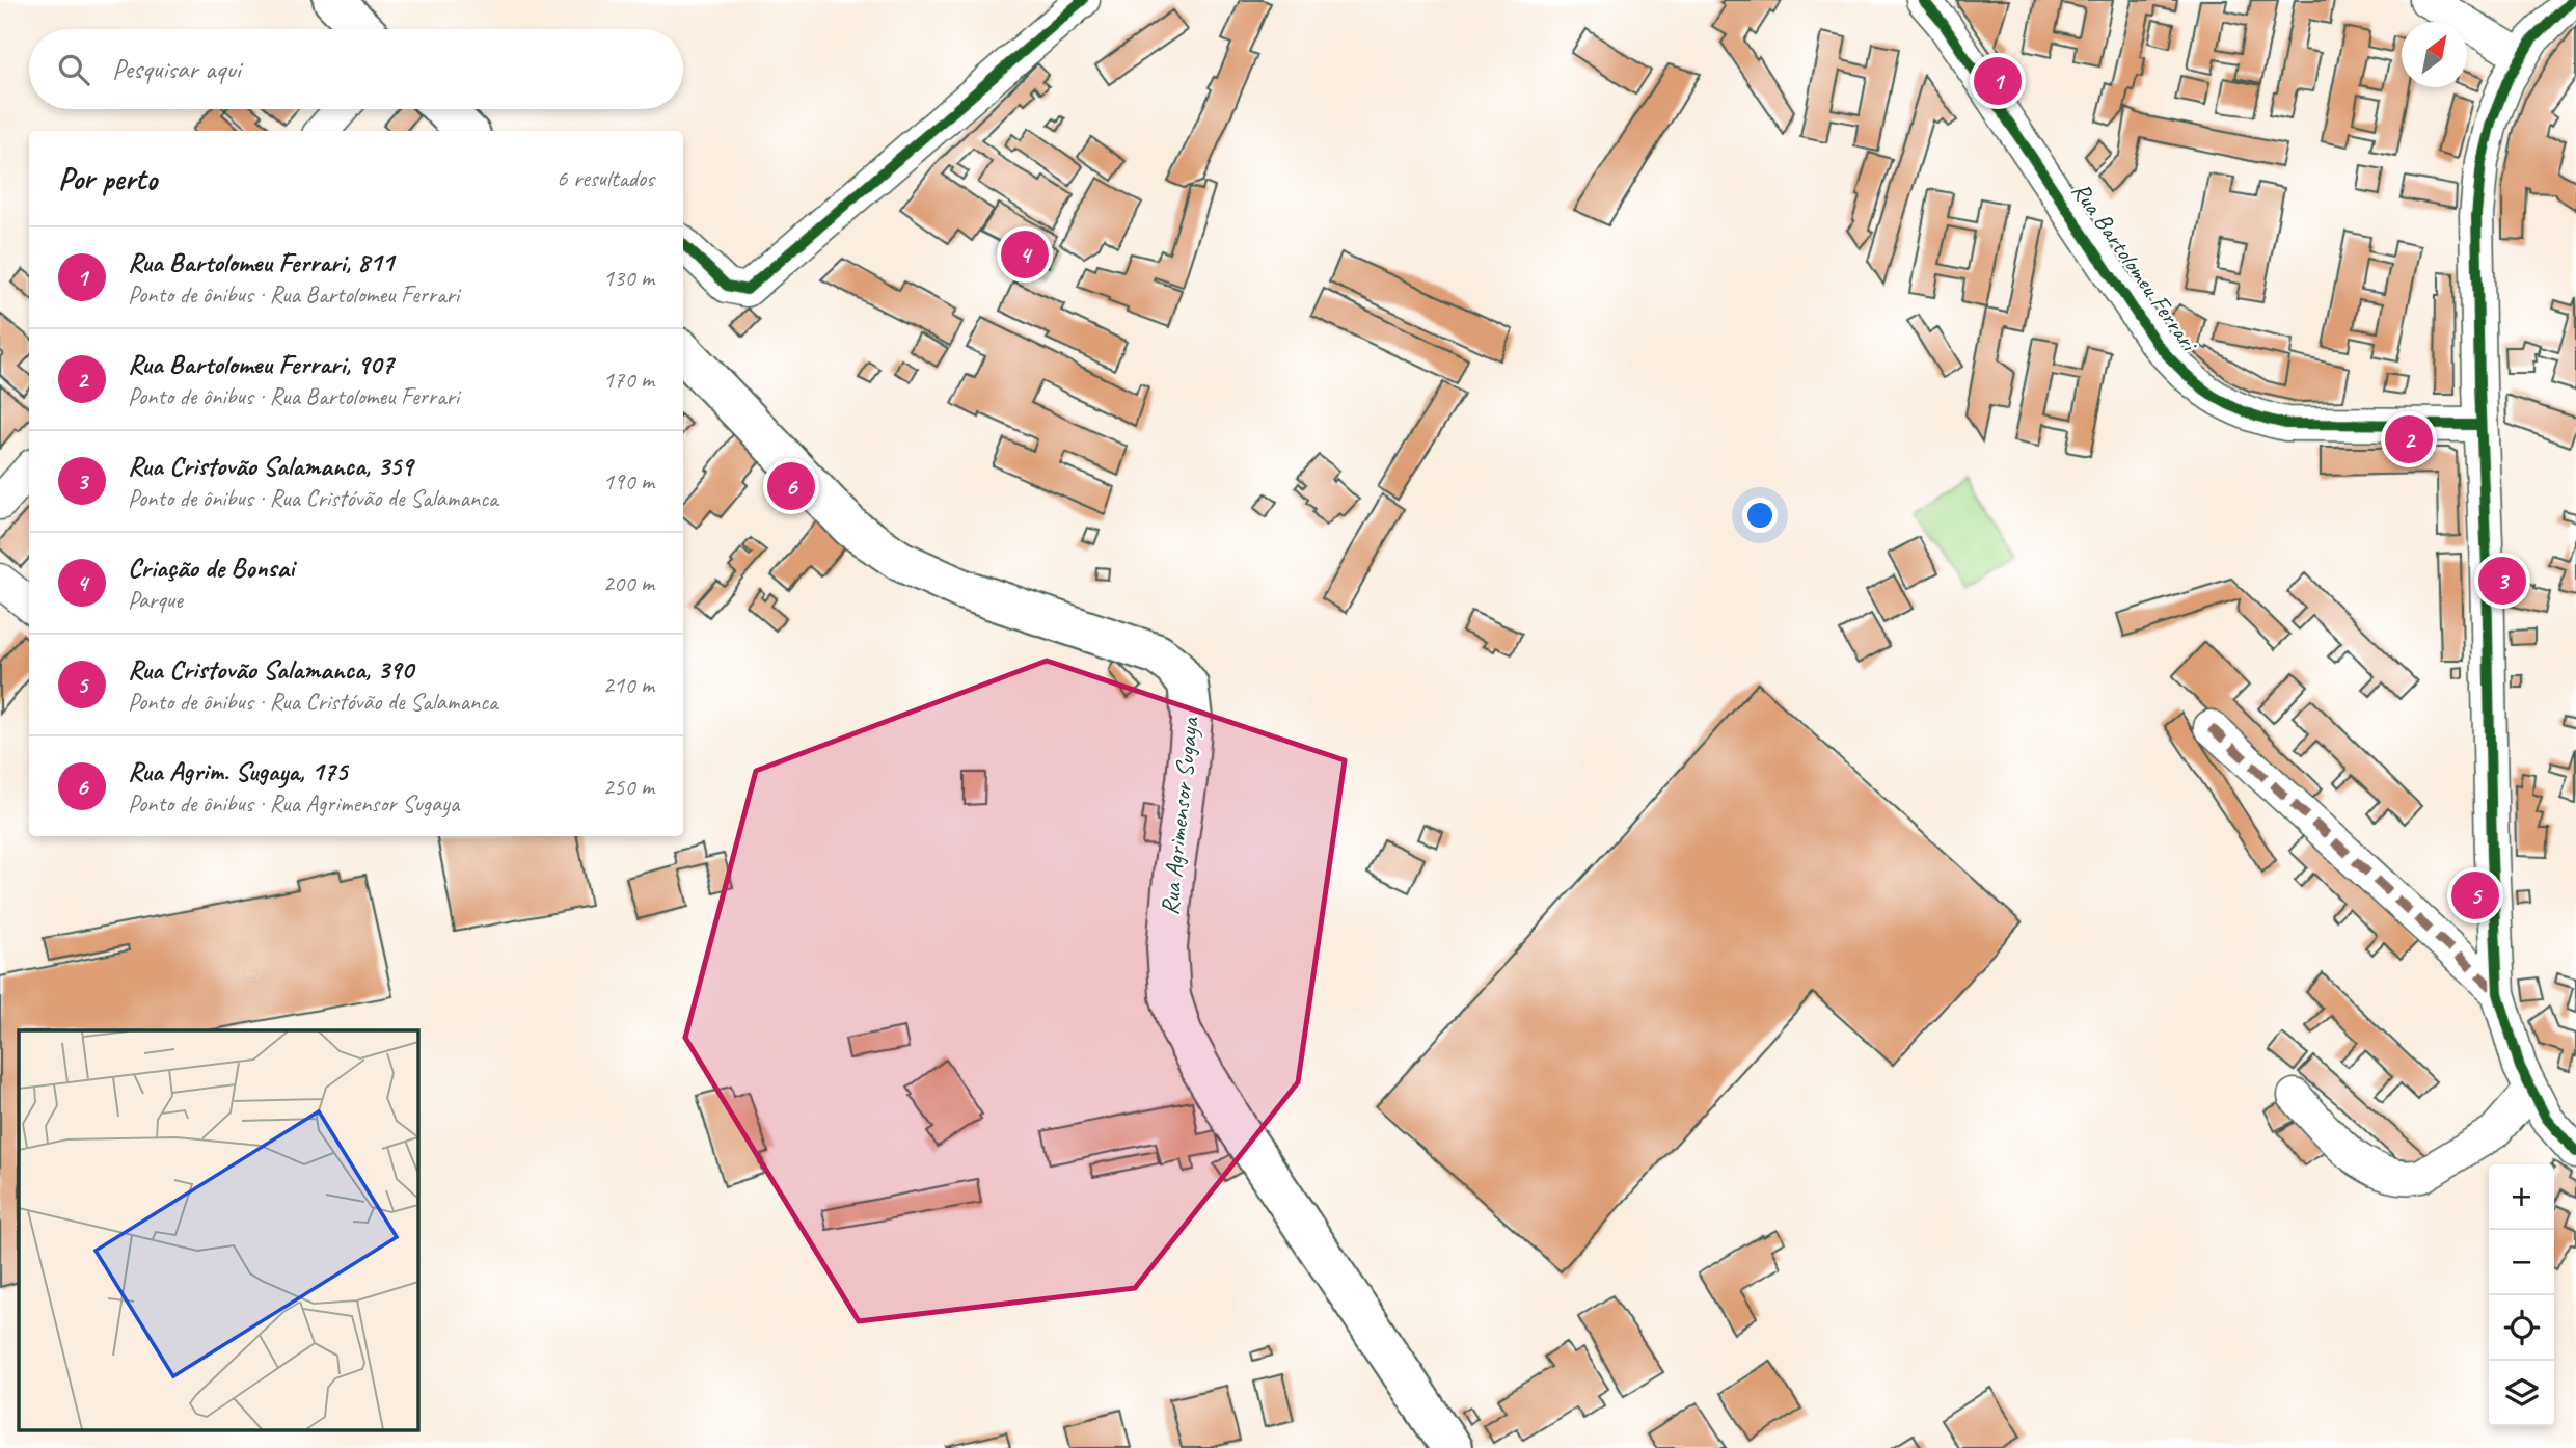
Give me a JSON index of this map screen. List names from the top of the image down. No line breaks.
{"streets":{"main road":["Rua Agrimensor Sugaya"],"street":["Rua Bartolomeu Ferrari"]},"north":"top right","page":{"search":"Pesquisar aqui","pins":["1","4","2","6","3","5"],"heading":["Por perto","6 resultados"],"list":[{"mark":"1","name":"Rua Bartolomeu Ferrari, 811","note":"Ponto de ônibus · Rua Bartolomeu Ferrari","value":"130 m"},{"mark":"2","name":"Rua Bartolomeu Ferrari, 907","note":"Ponto de ônibus · Rua Bartolomeu Ferrari","value":"170 m"},{"mark":"3","name":"Rua Cristovão Salamanca, 359","note":"Ponto de ônibus · Rua Cristóvão de Salamanca","value":"190 m"},{"mark":"4","name":"Criação de Bonsai","note":"Parque","value":"200 m"},{"mark":"5","name":"Rua Cristovão Salamanca, 390","note":"Ponto de ônibus · Rua Cristóvão de Salamanca","value":"210 m"},{"mark":"6","name":"Rua Agrim. Sugaya, 175","note":"Ponto de ônibus · Rua Agrimensor Sugaya","value":"250 m"}],"map_buttons":["+","−"]}}
